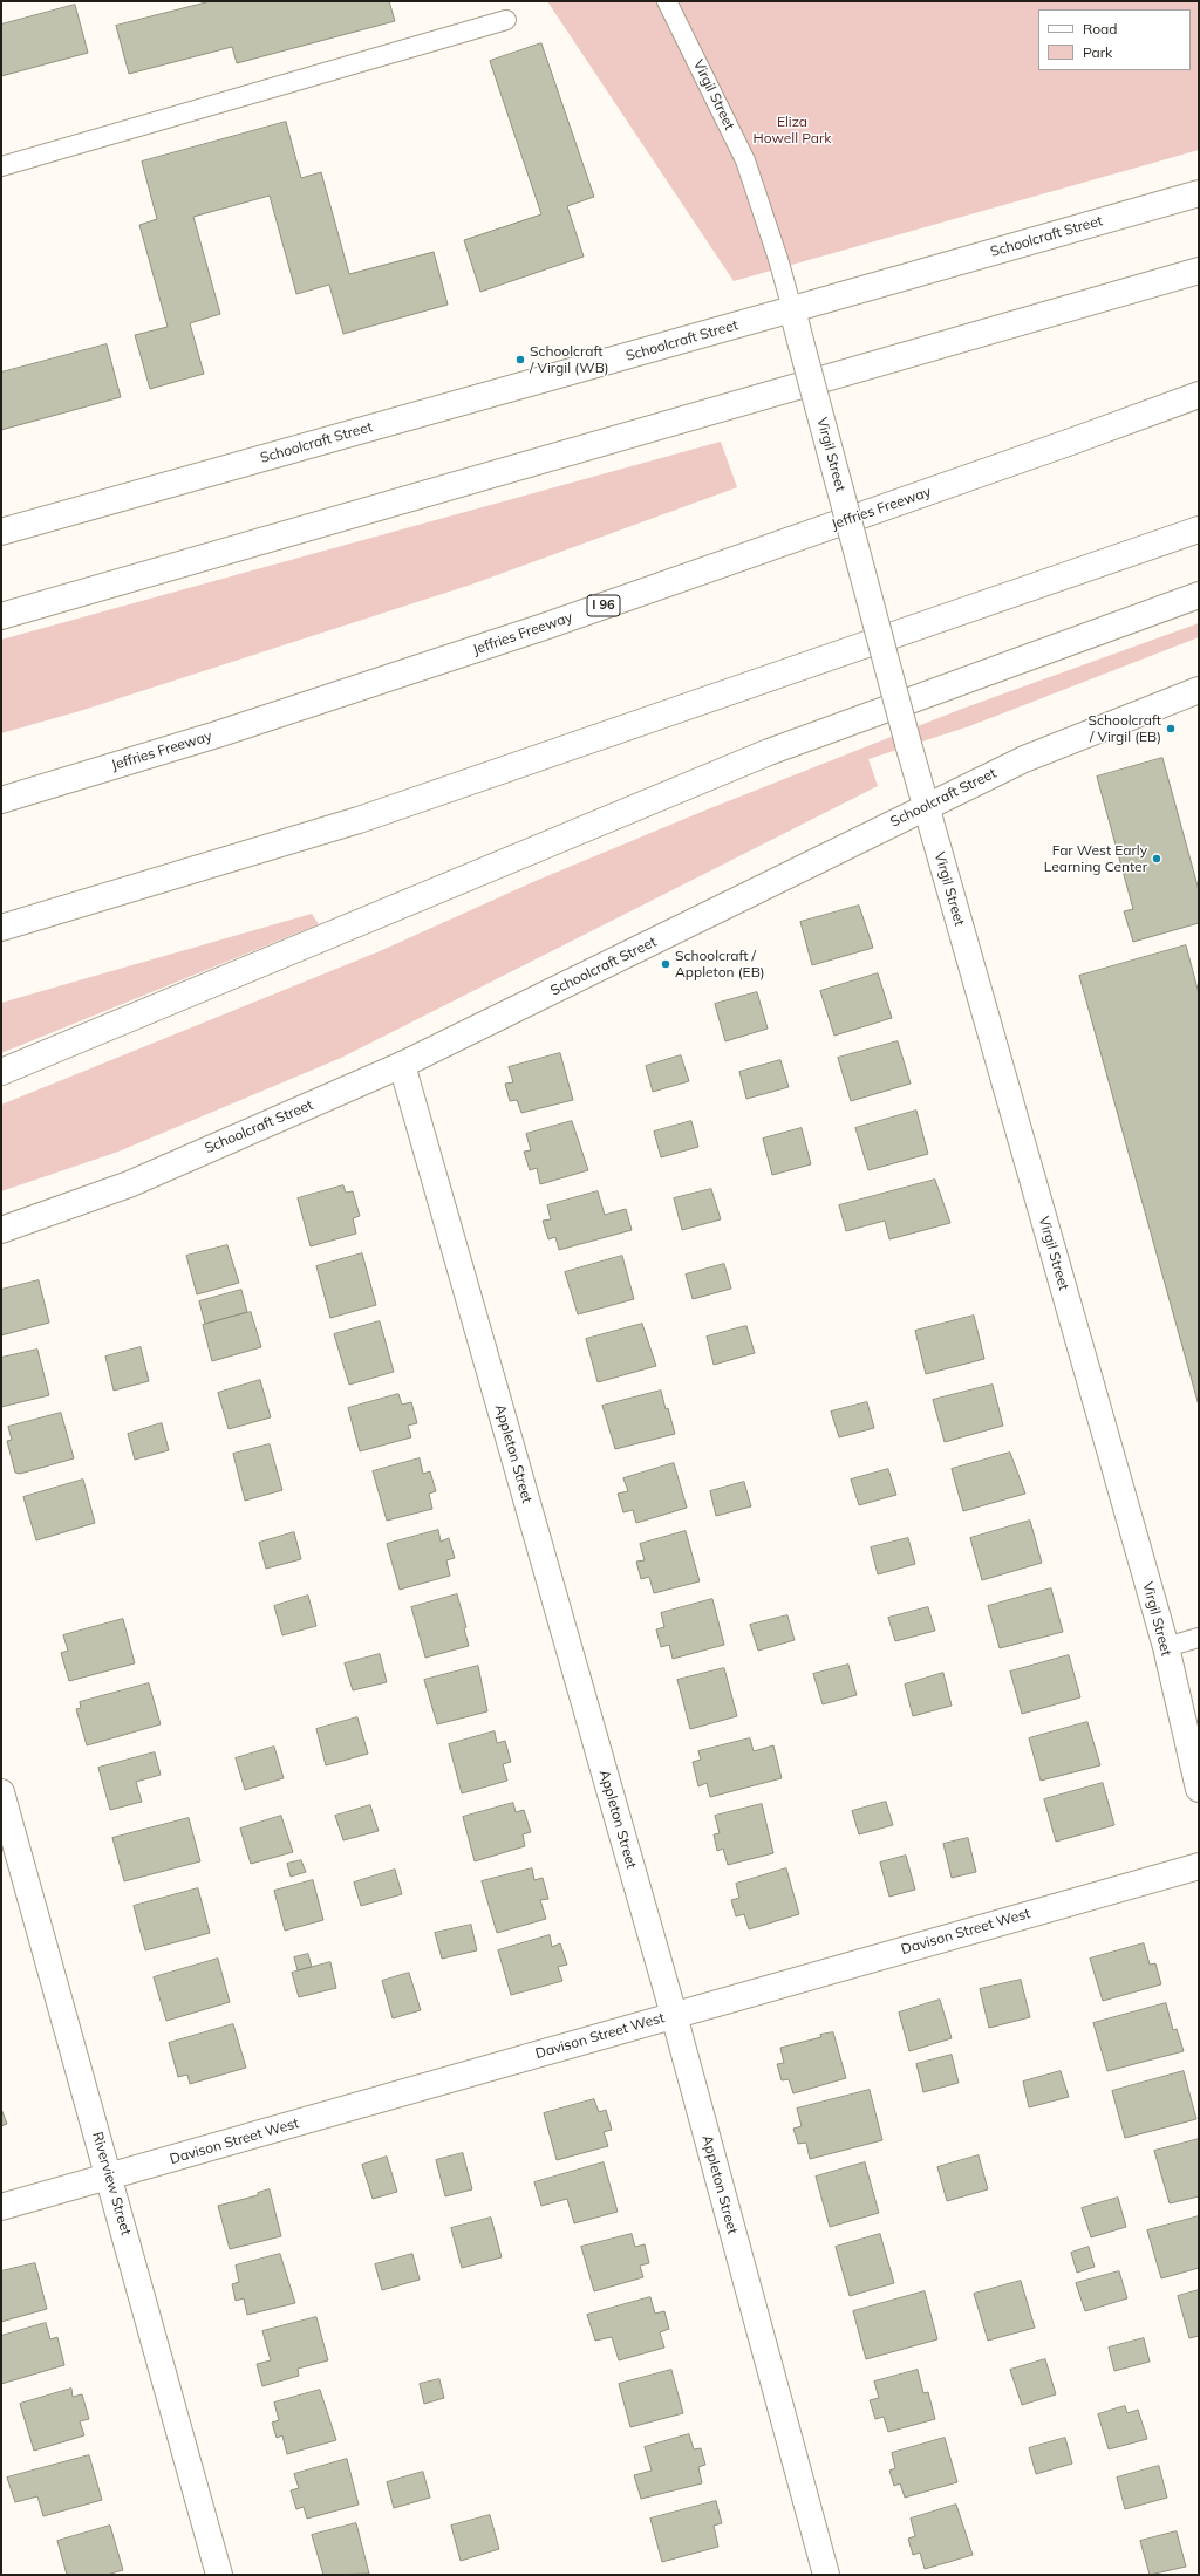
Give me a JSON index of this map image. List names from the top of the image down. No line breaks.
{"streets":{"main road":["Virgil Street","Schoolcraft Street","Jeffries Freeway","I 96","Appleton Street","Davison Street West","Riverview Street"]},"crossings":[["Virgil Street","Schoolcraft Street"],["Schoolcraft Street","Appleton Street"],["Appleton Street","Davison Street West"],["Davison Street West","Riverview Street"]],"parks":["Eliza Howell Park"],"places":["Schoolcraft / Virgil (WB)","Schoolcraft / Virgil (EB)","Far West Early Learning Center","Schoolcraft / Appleton (EB)"],"legend":["Road","Park"]}
